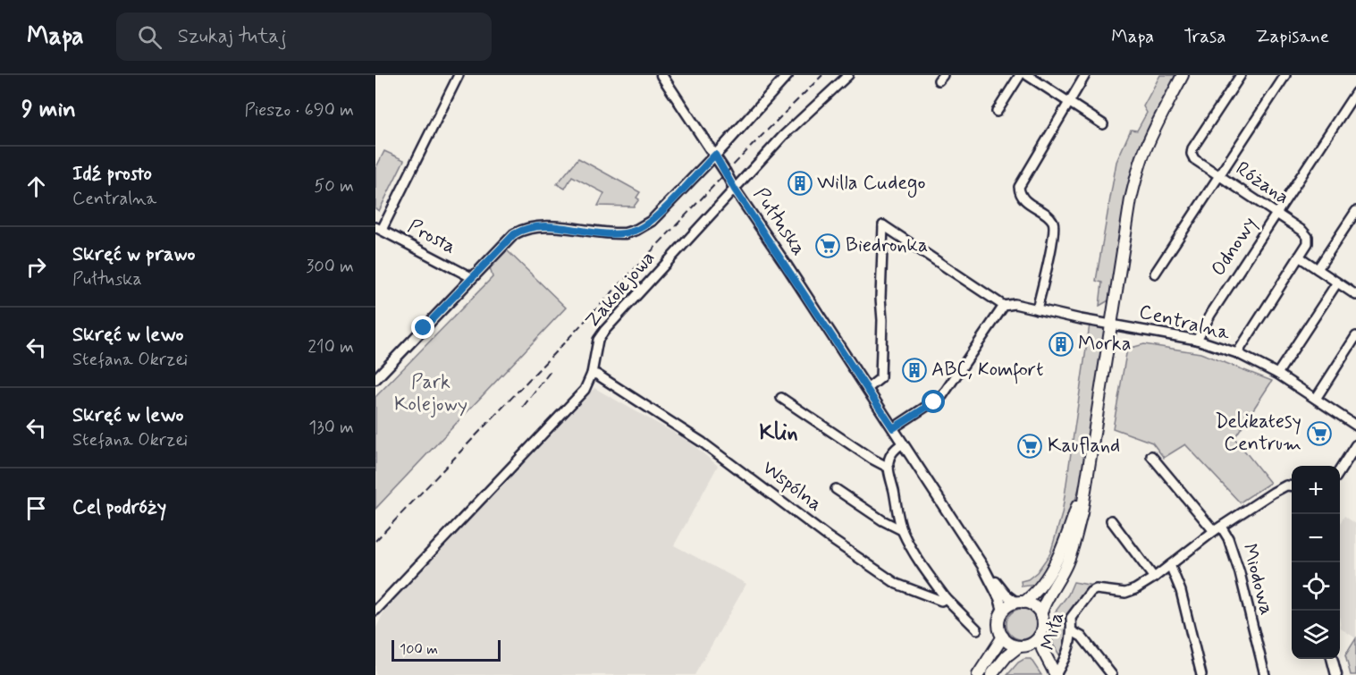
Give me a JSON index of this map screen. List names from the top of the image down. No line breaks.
{"streets":{"street":["Różana","Pułtuska","Prosta","Odnowy","Zakolejowa","Centralna","Wspólna","Miodowa","Miła"]},"crossings":[["Różana","Odnowy"],["Pułtuska","Zakolejowa"],["Odnowy","Centralna"],["Zakolejowa","Wspólna"],["Miodowa","Miła"]],"districts":["Klin"],"parks":["Park Kolejowy"],"places":{"building":["Willa Cudego","Morka","ABC, Komfort"],"supermarket":["Biedronka","Delikatesy Centrum","Kaufland"]},"scale_bar":"100 m","page":{"header":"Mapa","search":"Szukaj tutaj","nav":["Mapa","Trasa","Zapisane"],"heading":["9 min","Pieszo · 690 m"],"list":[["Idź prosto","Centralna","50 m"],["Skręć w prawo","Pułtuska","300 m"],["Skręć w lewo","Stefana Okrzei","210 m"],["Skręć w lewo","Stefana Okrzei","130 m"],"Cel podróży"],"map_buttons":["+","−"],"scale":"100 m"}}
